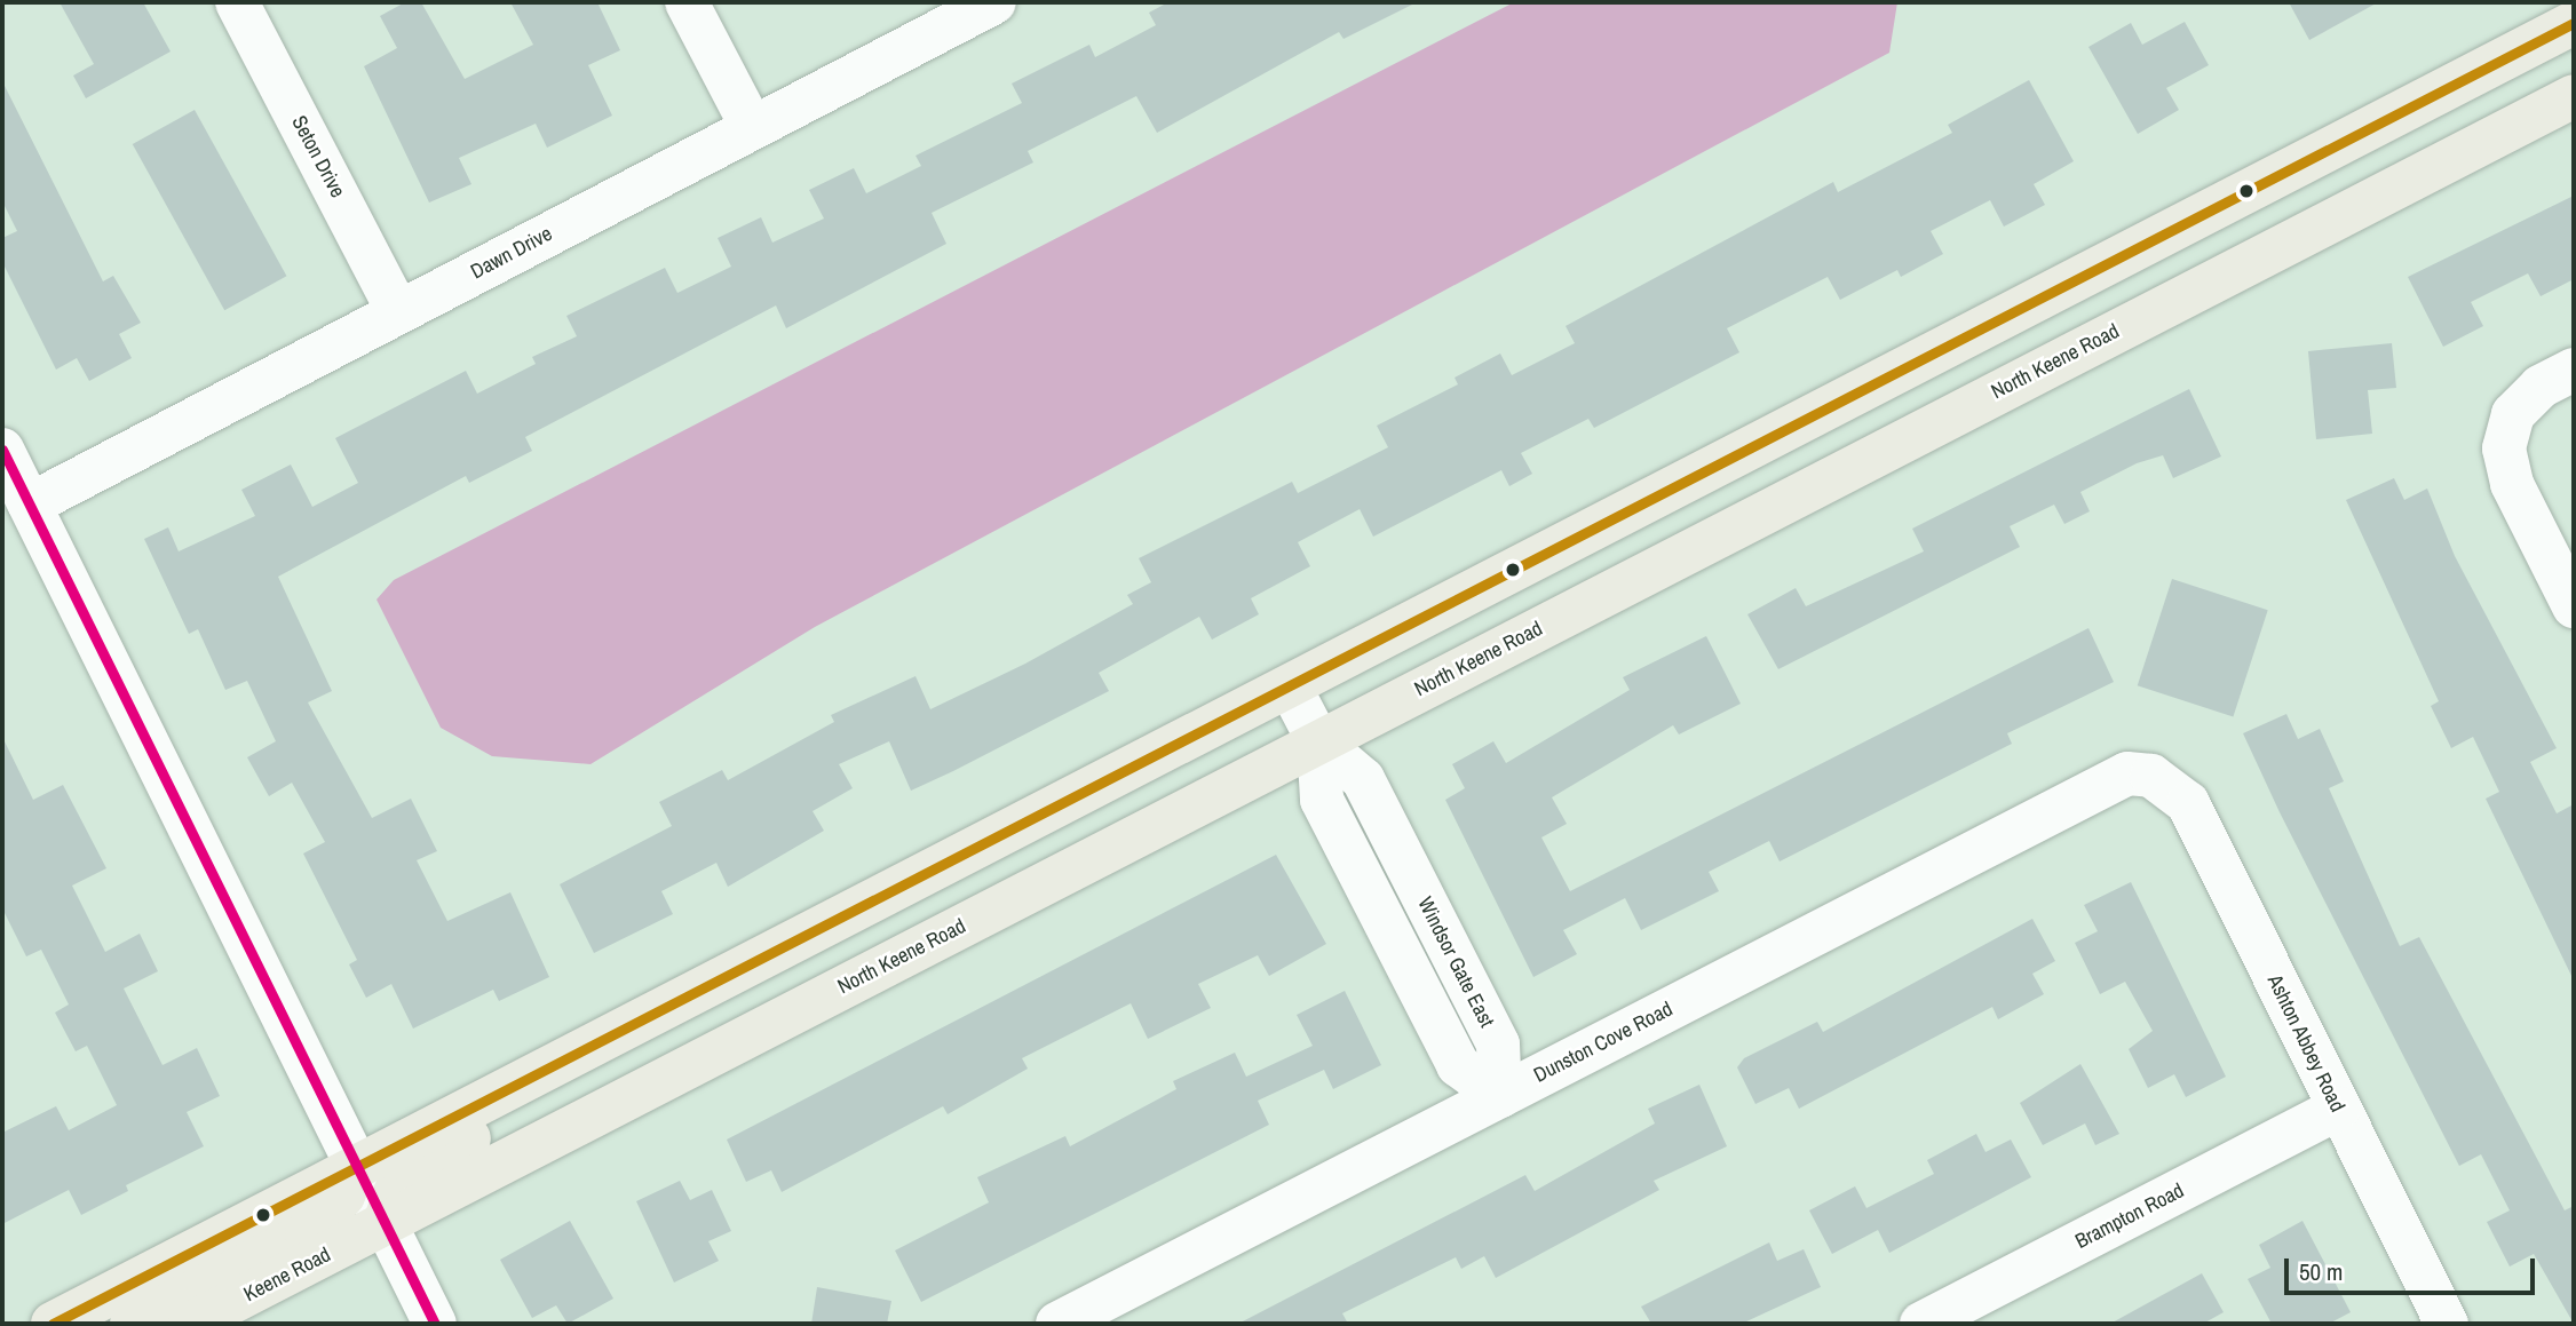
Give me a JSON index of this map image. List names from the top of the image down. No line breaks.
{"streets":{"main road":["North Keene Road","Keene Road"],"street":["Seton Drive","Dawn Drive","Windsor Gate East","Dunston Cove Road","Ashton Abbey Road","Brampton Road"]},"crossings":[["Seton Drive","Dawn Drive"],["North Keene Road","Windsor Gate East"],["North Keene Road","Keene Road"],["Windsor Gate East","Dunston Cove Road"],["Dunston Cove Road","Ashton Abbey Road"],["Ashton Abbey Road","Brampton Road"]],"scale_bar":"50 m"}
